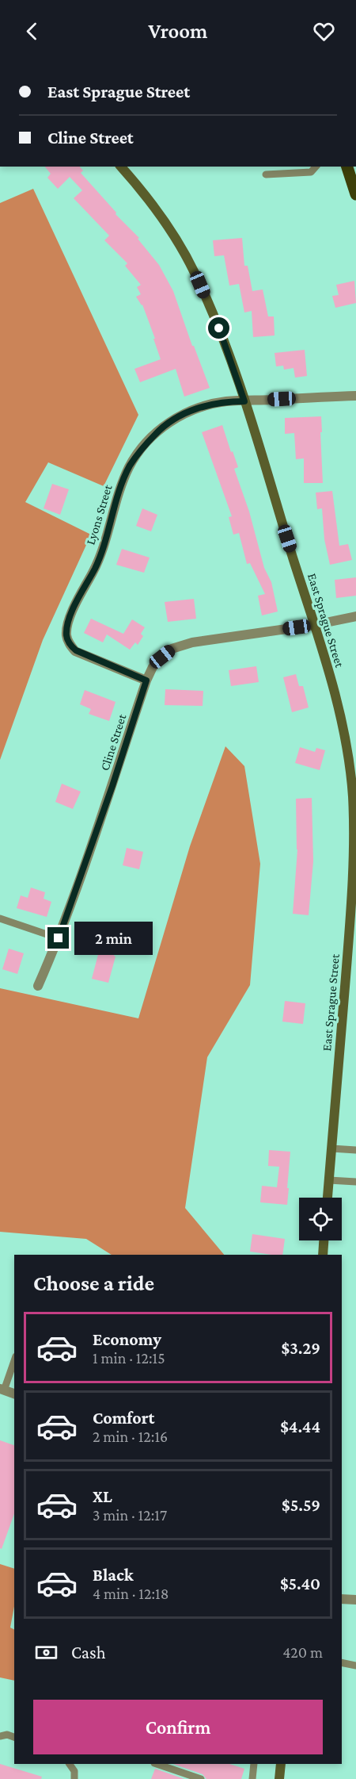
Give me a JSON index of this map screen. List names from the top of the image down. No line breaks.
{"streets":{"street":["Lyons Street","East Sprague Street","Cline Street"]},"crossings":[["Lyons Street","East Sprague Street"],["Lyons Street","Cline Street"],["East Sprague Street","Cline Street"]],"page":{"header":"Vroom","banner":["East Sprague Street","Cline Street"],"bubble":"2 min","heading":"Choose a ride","list":[{"name":"Economy","note":"1 min · 12:15","value":"$3.29"},{"name":"Comfort","note":"2 min · 12:16","value":"$4.44"},{"name":"XL","note":"3 min · 12:17","value":"$5.59"},{"name":"Black","note":"4 min · 12:18","value":"$5.40"}],"pay":["Cash","420 m"],"buttons":"Confirm"}}
